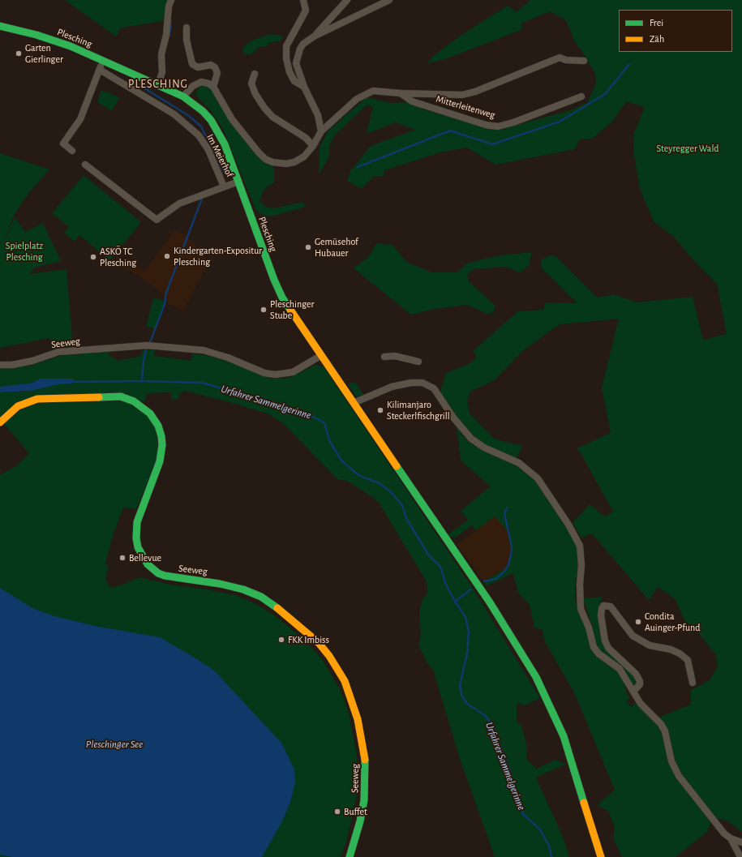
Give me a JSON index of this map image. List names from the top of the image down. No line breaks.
{"streets":{"main road":["Plesching","Seeweg"],"street":["Mitterleitenweg","Im Meierhof"]},"crossings":[["Plesching","Im Meierhof"],["Plesching","Seeweg"]],"districts":["PLESCHING"],"water":["Urfahrer Sammelgerinne","Pleschinger See"],"parks":["Steyregger Wald","Spielplatz Plesching"],"places":["Garten Gierlinger","Gemüsehof Hubauer","Kindergarten-Expositur Plesching","ASKÖ TC Plesching","Pleschinger Stube","Kilimanjaro Steckerlfischgrill","Bellevue","Condita Auinger-Pfund","FKK Imbiss","Buffet"],"legend":["Frei","Zäh"]}
